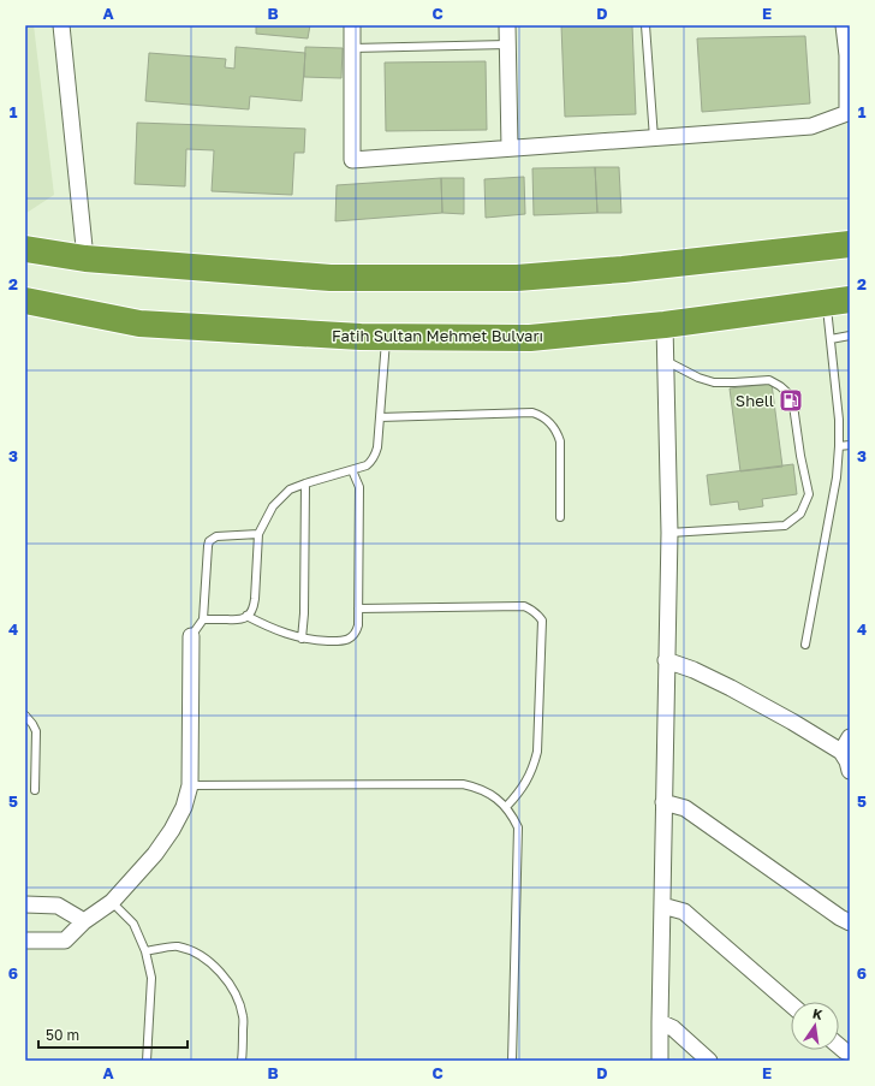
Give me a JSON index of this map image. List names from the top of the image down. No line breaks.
{"streets":{"highway":["Fatih Sultan Mehmet Bulvarı"]},"places":{"fuel station":["Shell"]},"scale_bar":"50 m","north":"top","grid":{"columns":["A","B","C","D","E"],"rows":["1","2","3","4","5","6"]}}
